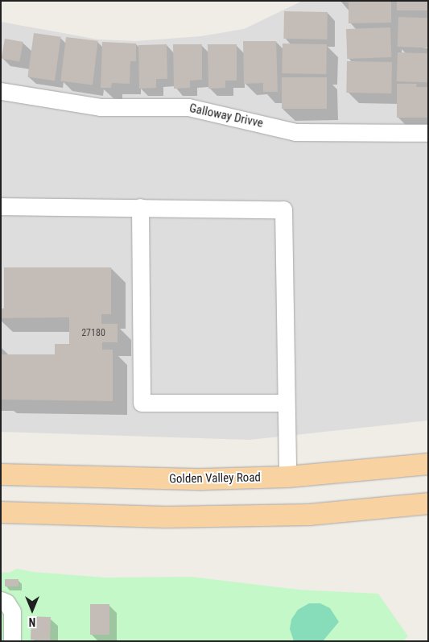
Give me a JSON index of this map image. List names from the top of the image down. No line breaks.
{"streets":{"main road":["Golden Valley Road"],"street":["Galloway Drivve"]},"house_numbers":["27180"],"north":"bottom"}
